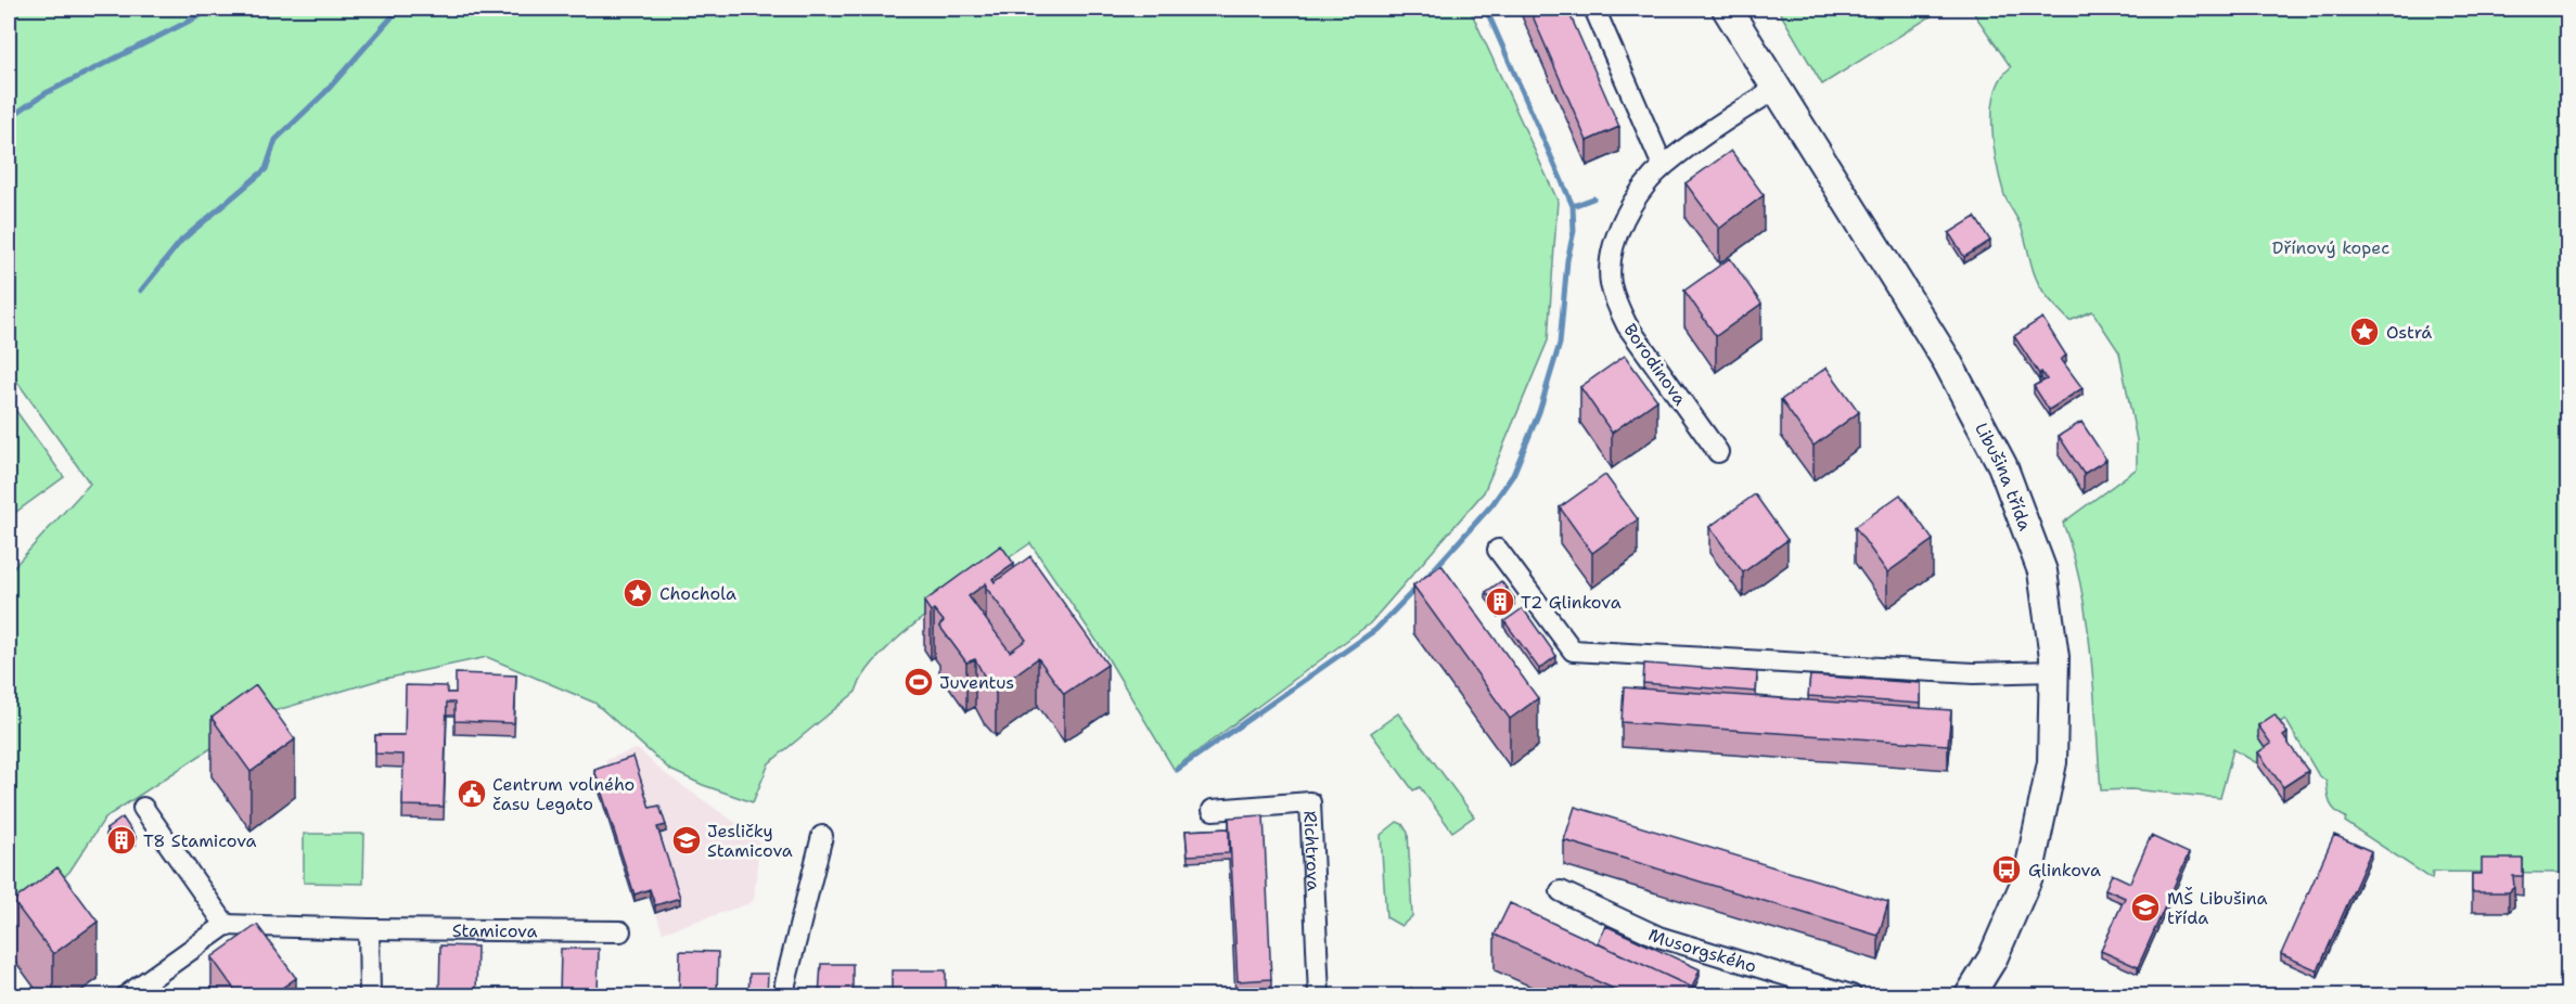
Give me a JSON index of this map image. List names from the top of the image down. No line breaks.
{"streets":{"street":["Borodinova","Libušina třída","Richtrova","Stamicova","Musorgského"]},"crossings":[["Borodinova","Libušina třída"]],"parks":["Dřínový kopec"],"places":{"place":["Ostrá","Chochola"],"building":["T2 Glinkova","T8 Stamicova"],"sports":["Juventus"],"public building":["Centrum volného času Legato"],"school or university":["Jesličky Stamicova","MŠ Libušina třída"],"bus stop":["Glinkova"]}}
